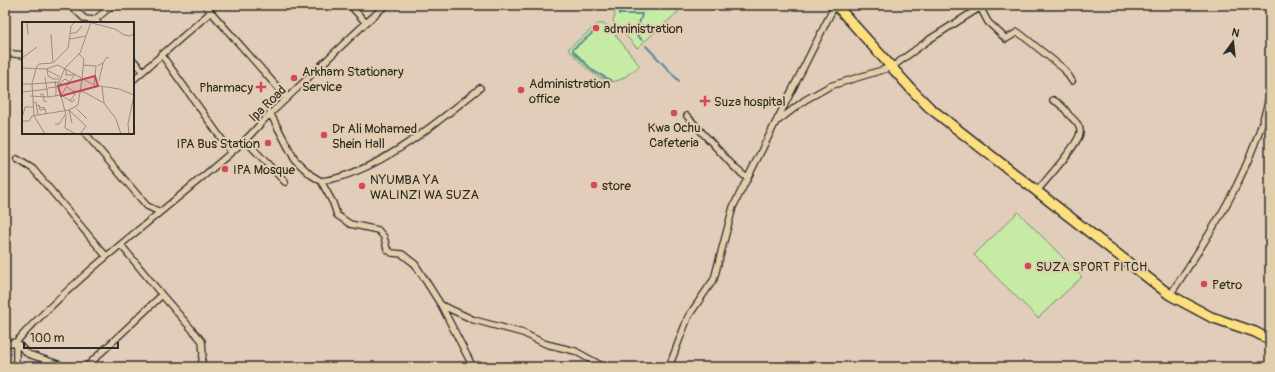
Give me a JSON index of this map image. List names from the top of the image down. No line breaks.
{"streets":{"street":["Ipa Road"]},"places":{"other":["administration","Arkham Stationary Service","Administration office","Kwa Ochu Cafeteria","Dr Ali Mohamed Shein Hall","IPA Bus Station","IPA Mosque","store","NYUMBA YA WALINZI WA SUZA","SUZA SPORT PITCH","Petro"],"health":["Pharmacy","Suza hospital"]},"scale_bar":"100 m","north":"top"}
